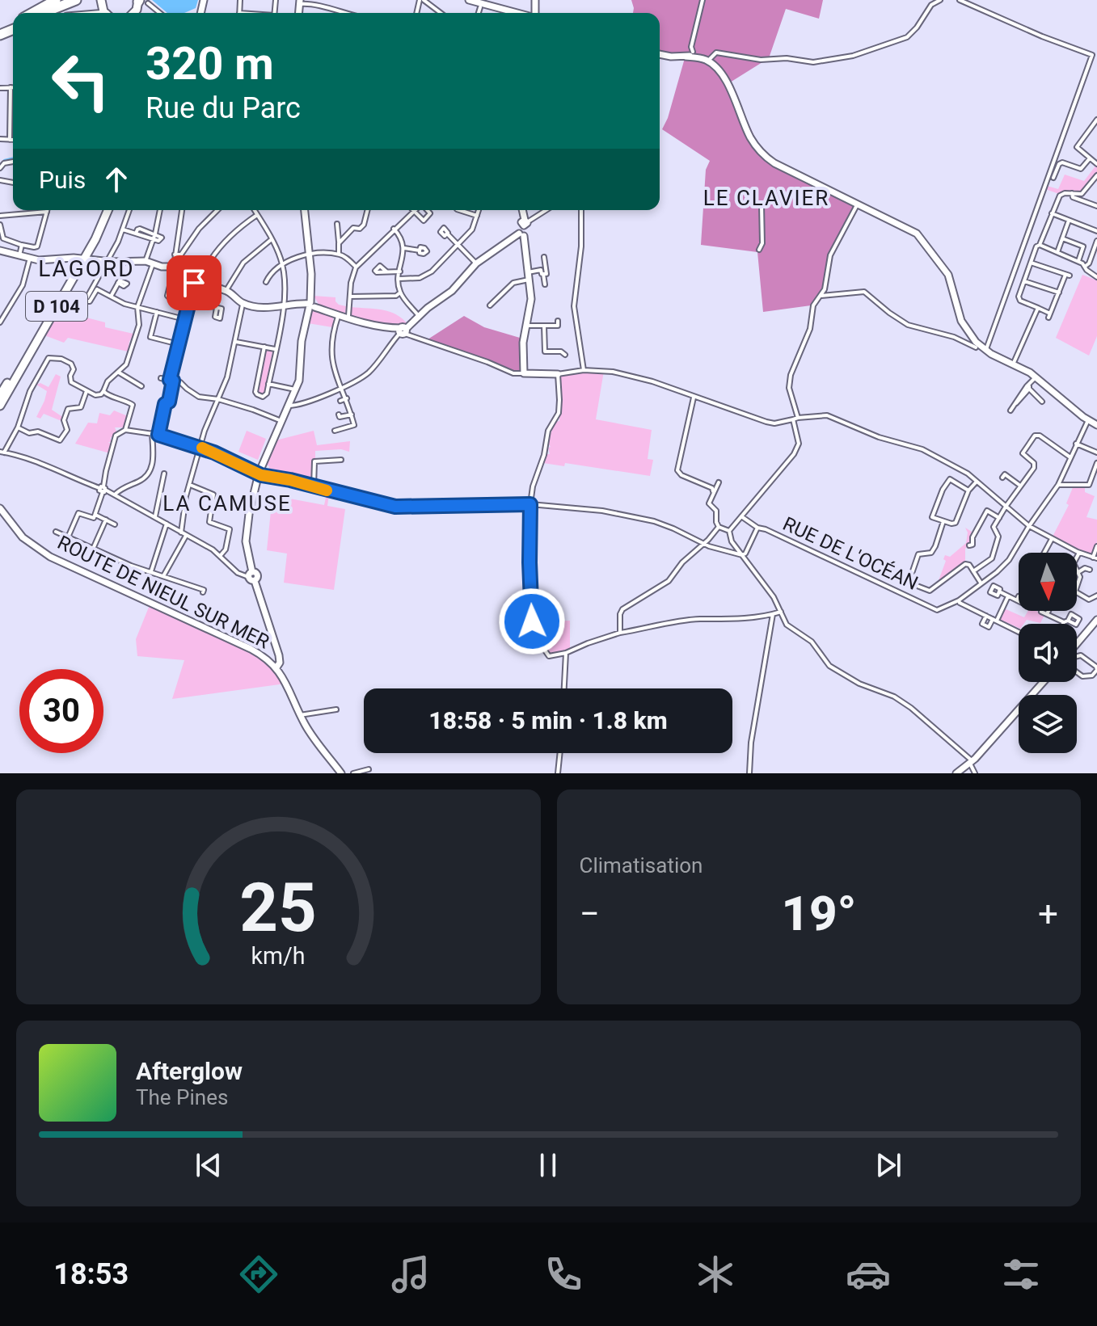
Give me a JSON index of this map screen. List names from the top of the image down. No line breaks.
{"streets":{"main road":["D 104"],"street":["RUE DE L'OCÉAN","ROUTE DE NIEUL SUR MER"]},"districts":["LE CLAVIER","LAGORD","LA CAMUSE"],"north":"bottom","page":{"turn":["320 m","Rue du Parc"],"then":"Puis","limit":"30","trip":"18:58 · 5 min · 1.8 km","tile":"Climatisation","heat":["−","19°","+"],"song":["Afterglow","The Pines"],"tabs":"18:53","gauge":["25","km/h"]}}
